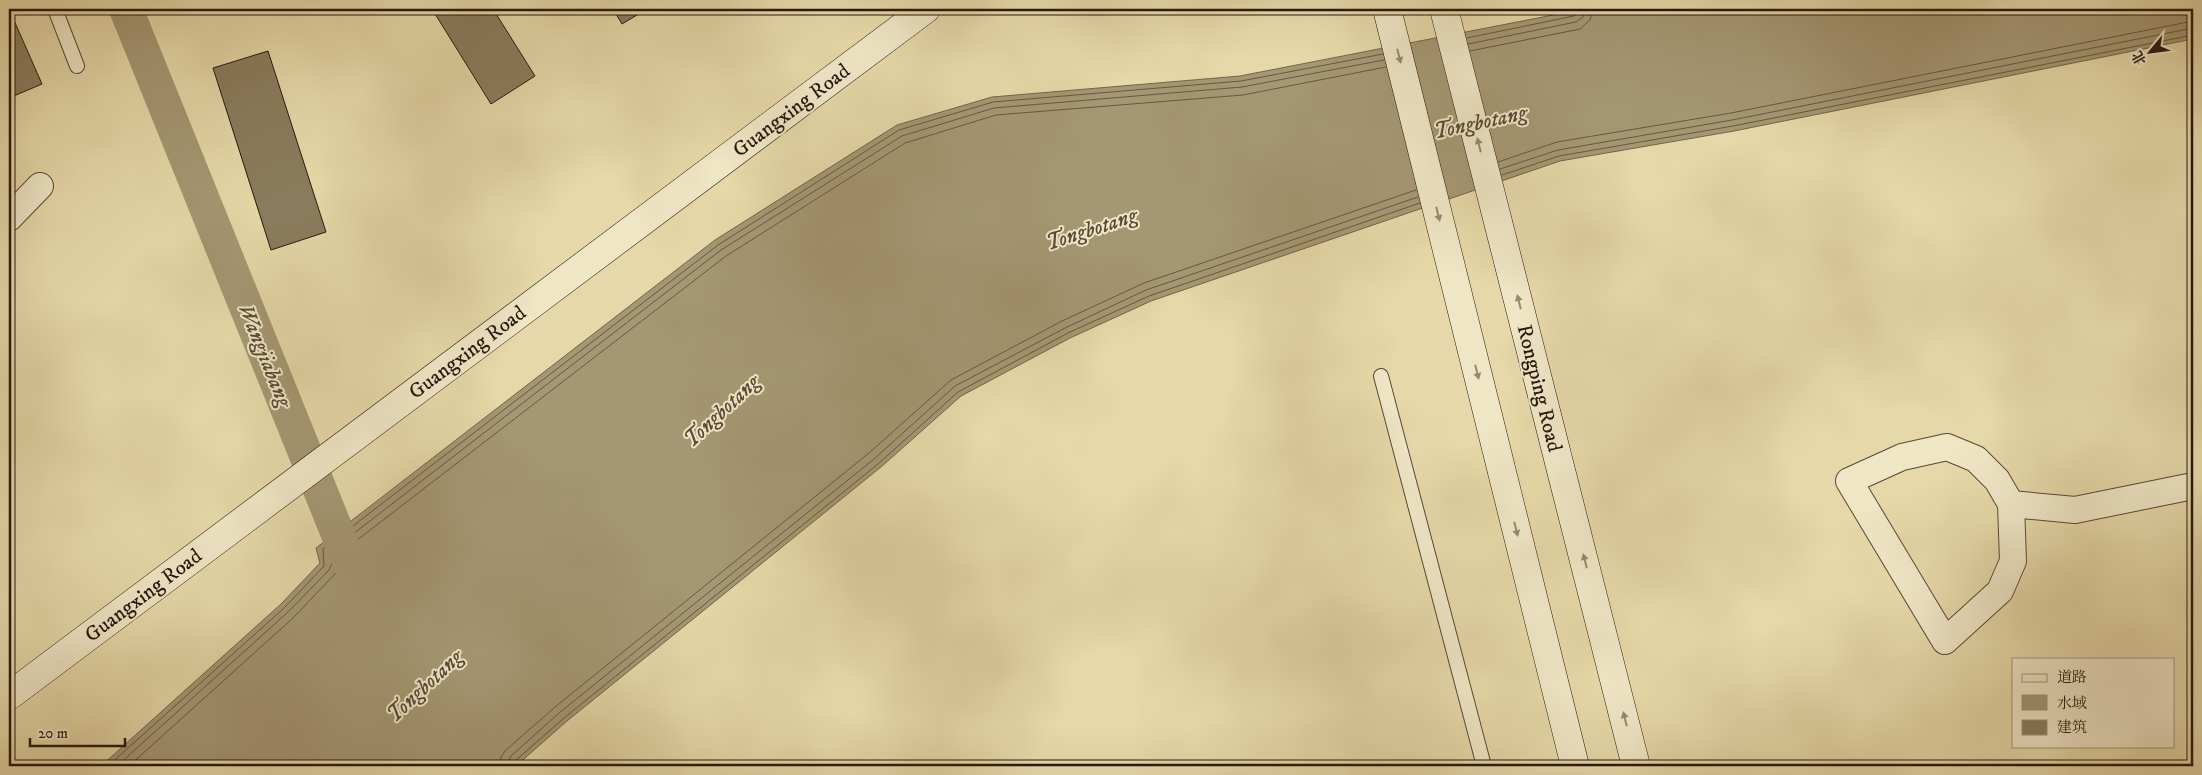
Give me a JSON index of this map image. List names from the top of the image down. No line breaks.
{"streets":{"main road":["Guangxing Road","Rongping Road"]},"water":["Tongbotang","Wangjiabang"],"legend":["道路","水域","建筑"],"scale_bar":"20 m","north":"bottom left"}
